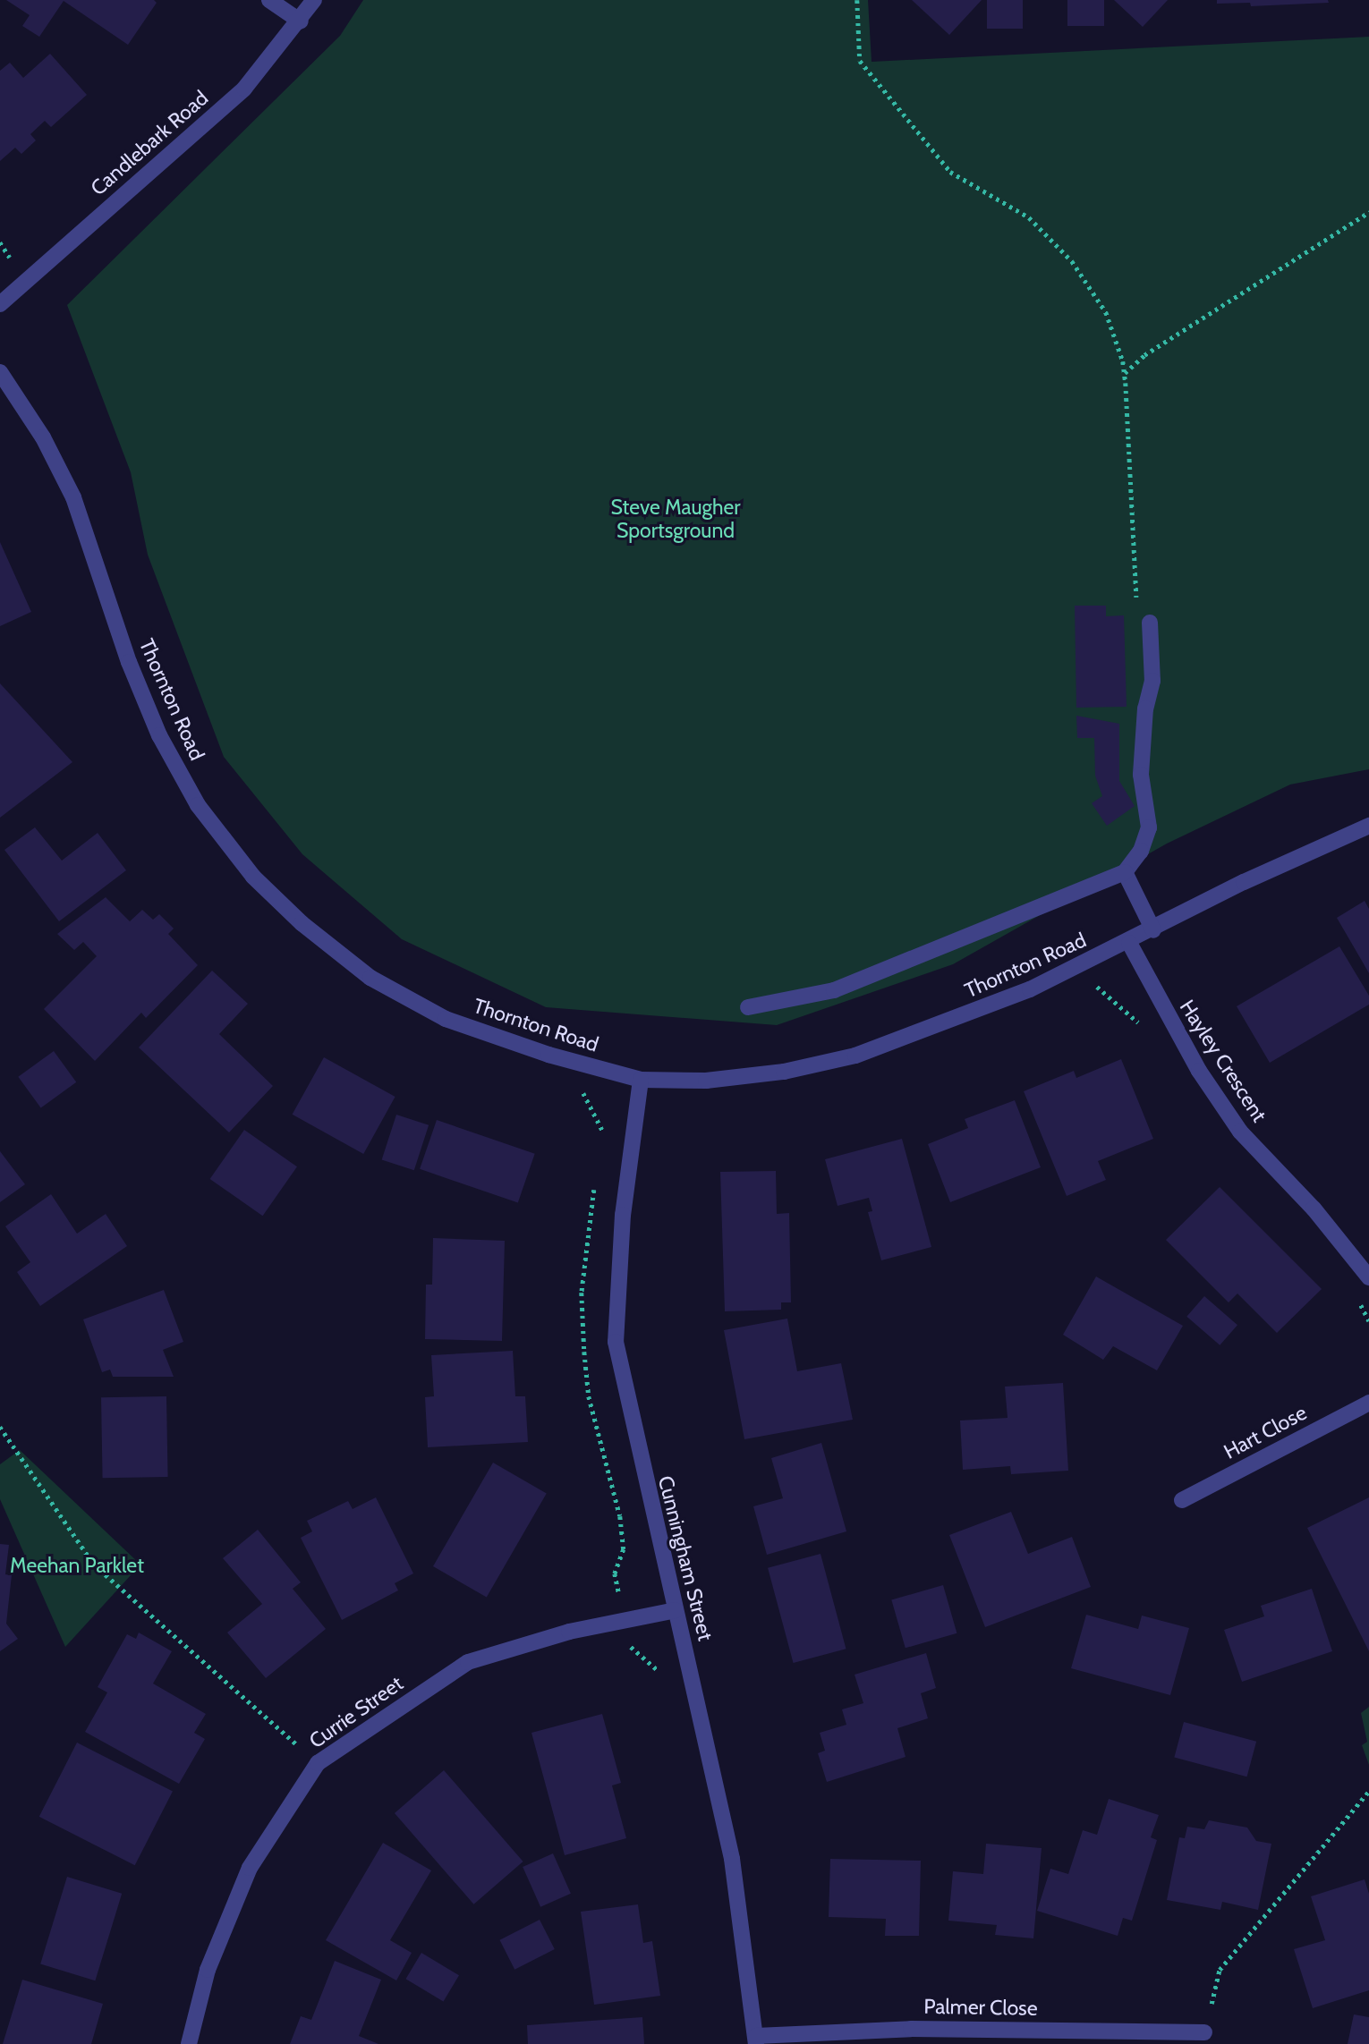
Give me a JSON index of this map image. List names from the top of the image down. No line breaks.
{"streets":{"street":["Candlebark Road","Thornton Road","Hayley Crescent","Hart Close","Cunningham Street","Currie Street","Palmer Close"]},"crossings":[["Thornton Road","Hayley Crescent"],["Thornton Road","Cunningham Street"],["Cunningham Street","Currie Street"],["Cunningham Street","Palmer Close"]],"parks":["Steve Maugher Sportsground","Meehan Parklet"]}
